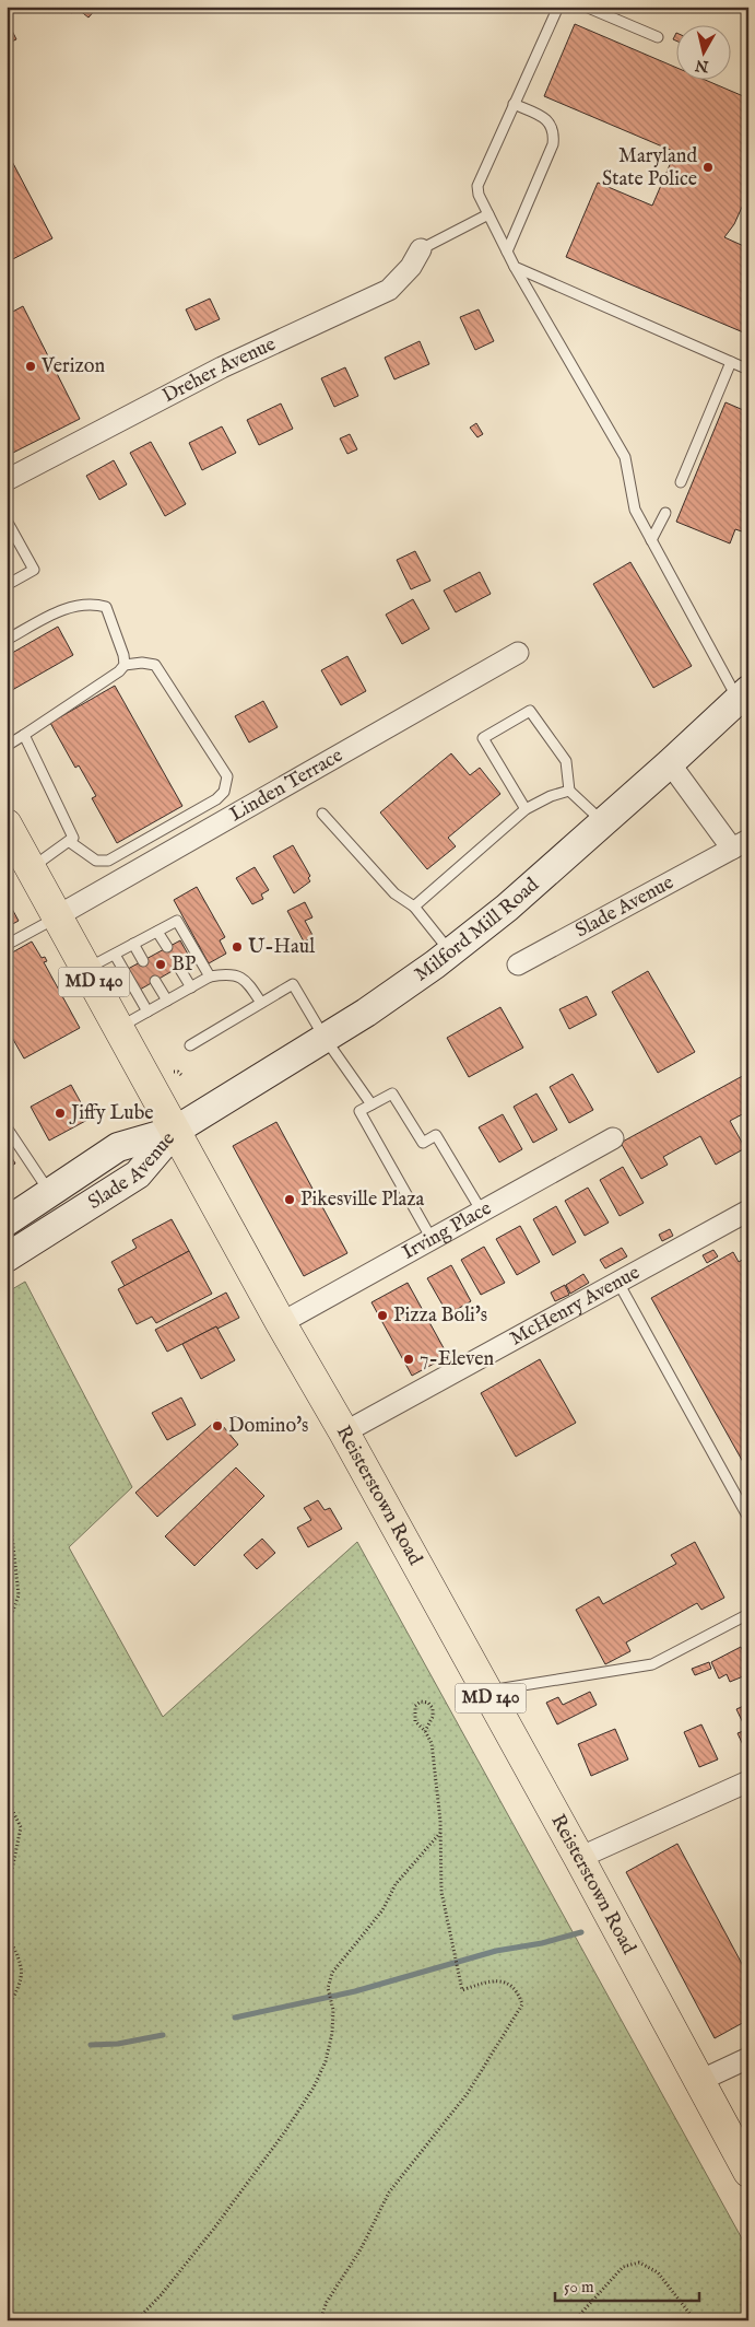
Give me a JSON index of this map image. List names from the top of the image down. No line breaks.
{"streets":{"main road":["Slade Avenue","Milford Mill Road","MD 140","Reisterstown Road"],"street":["Dreher Avenue","Linden Terrace","Irving Place","McHenry Avenue"]},"crossings":[["Linden Terrace","Reisterstown Road"],["Slade Avenue","Milford Mill Road"],["Slade Avenue","Reisterstown Road"],["Milford Mill Road","Reisterstown Road"],["Irving Place","Reisterstown Road"],["McHenry Avenue","Reisterstown Road"]],"places":["Maryland State Police","Verizon","U-Haul","BP","Jiffy Lube","Pikesville Plaza","Pizza Boli's","7-Eleven","Domino's"],"scale_bar":"50 m","north":"bottom"}
